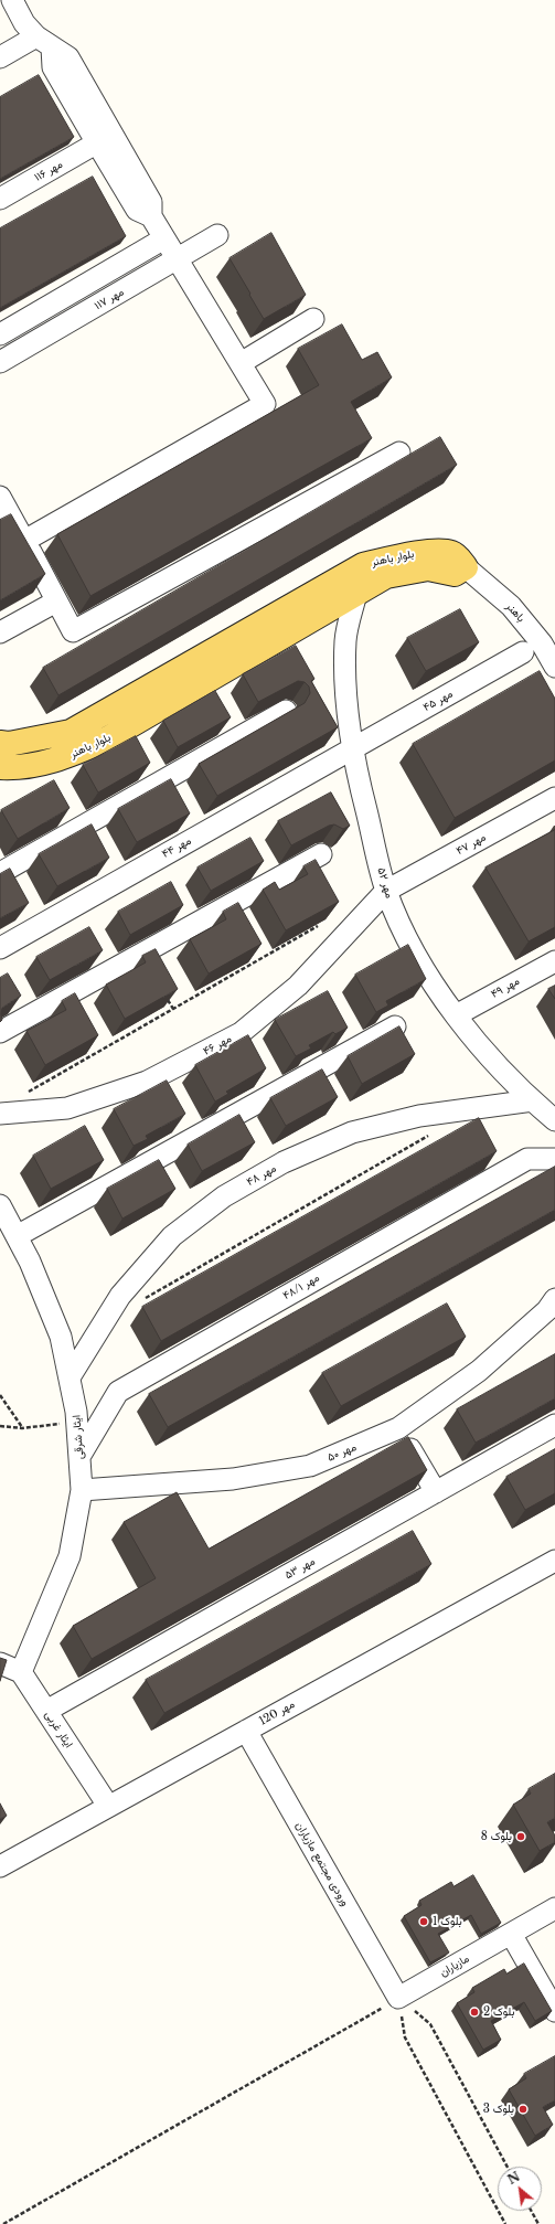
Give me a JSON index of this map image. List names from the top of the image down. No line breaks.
{"streets":{"main road":["بلوار باهنر"],"street":["مهر ۱۱۶","مهر ۱۱۷","باهنر","مهر ۴۵","مهر ۴۷","مهر ۴۴","مهر ۵۲","مهر ۴۹","مهر ۴۶","مهر ۴۸","مهر ۴۸/۱","ایثار شرقی","مهر ۵۰","مهر ۵۳","مهر 120","ایثار غربی","ورودی مجتمع مازیاران","مازیاران"]},"crossings":[["بلوار باهنر","باهنر"],["بلوار باهنر","مهر ۵۲"],["مهر ۴۵","مهر ۴۴"],["مهر ۴۵","مهر ۵۲"],["مهر ۴۷","مهر ۵۲"],["مهر ۴۷","مهر ۴۶"],["مهر ۴۴","مهر ۵۲"],["مهر ۵۲","مهر ۴۹"],["مهر ۵۲","مهر ۴۶"],["مهر ۵۲","مهر ۴۸"],["مهر ۴۸","ایثار شرقی"],["مهر ۴۸/۱","ایثار شرقی"],["ایثار شرقی","مهر ۵۰"],["ایثار شرقی","ایثار غربی"],["مهر ۵۳","ایثار غربی"],["مهر 120","ایثار غربی"],["مهر 120","ورودی مجتمع مازیاران"],["ورودی مجتمع مازیاران","مازیاران"]],"places":["بلوک 8","بلوک 1","بلوک 2","بلوک 3"],"north":"top left"}
